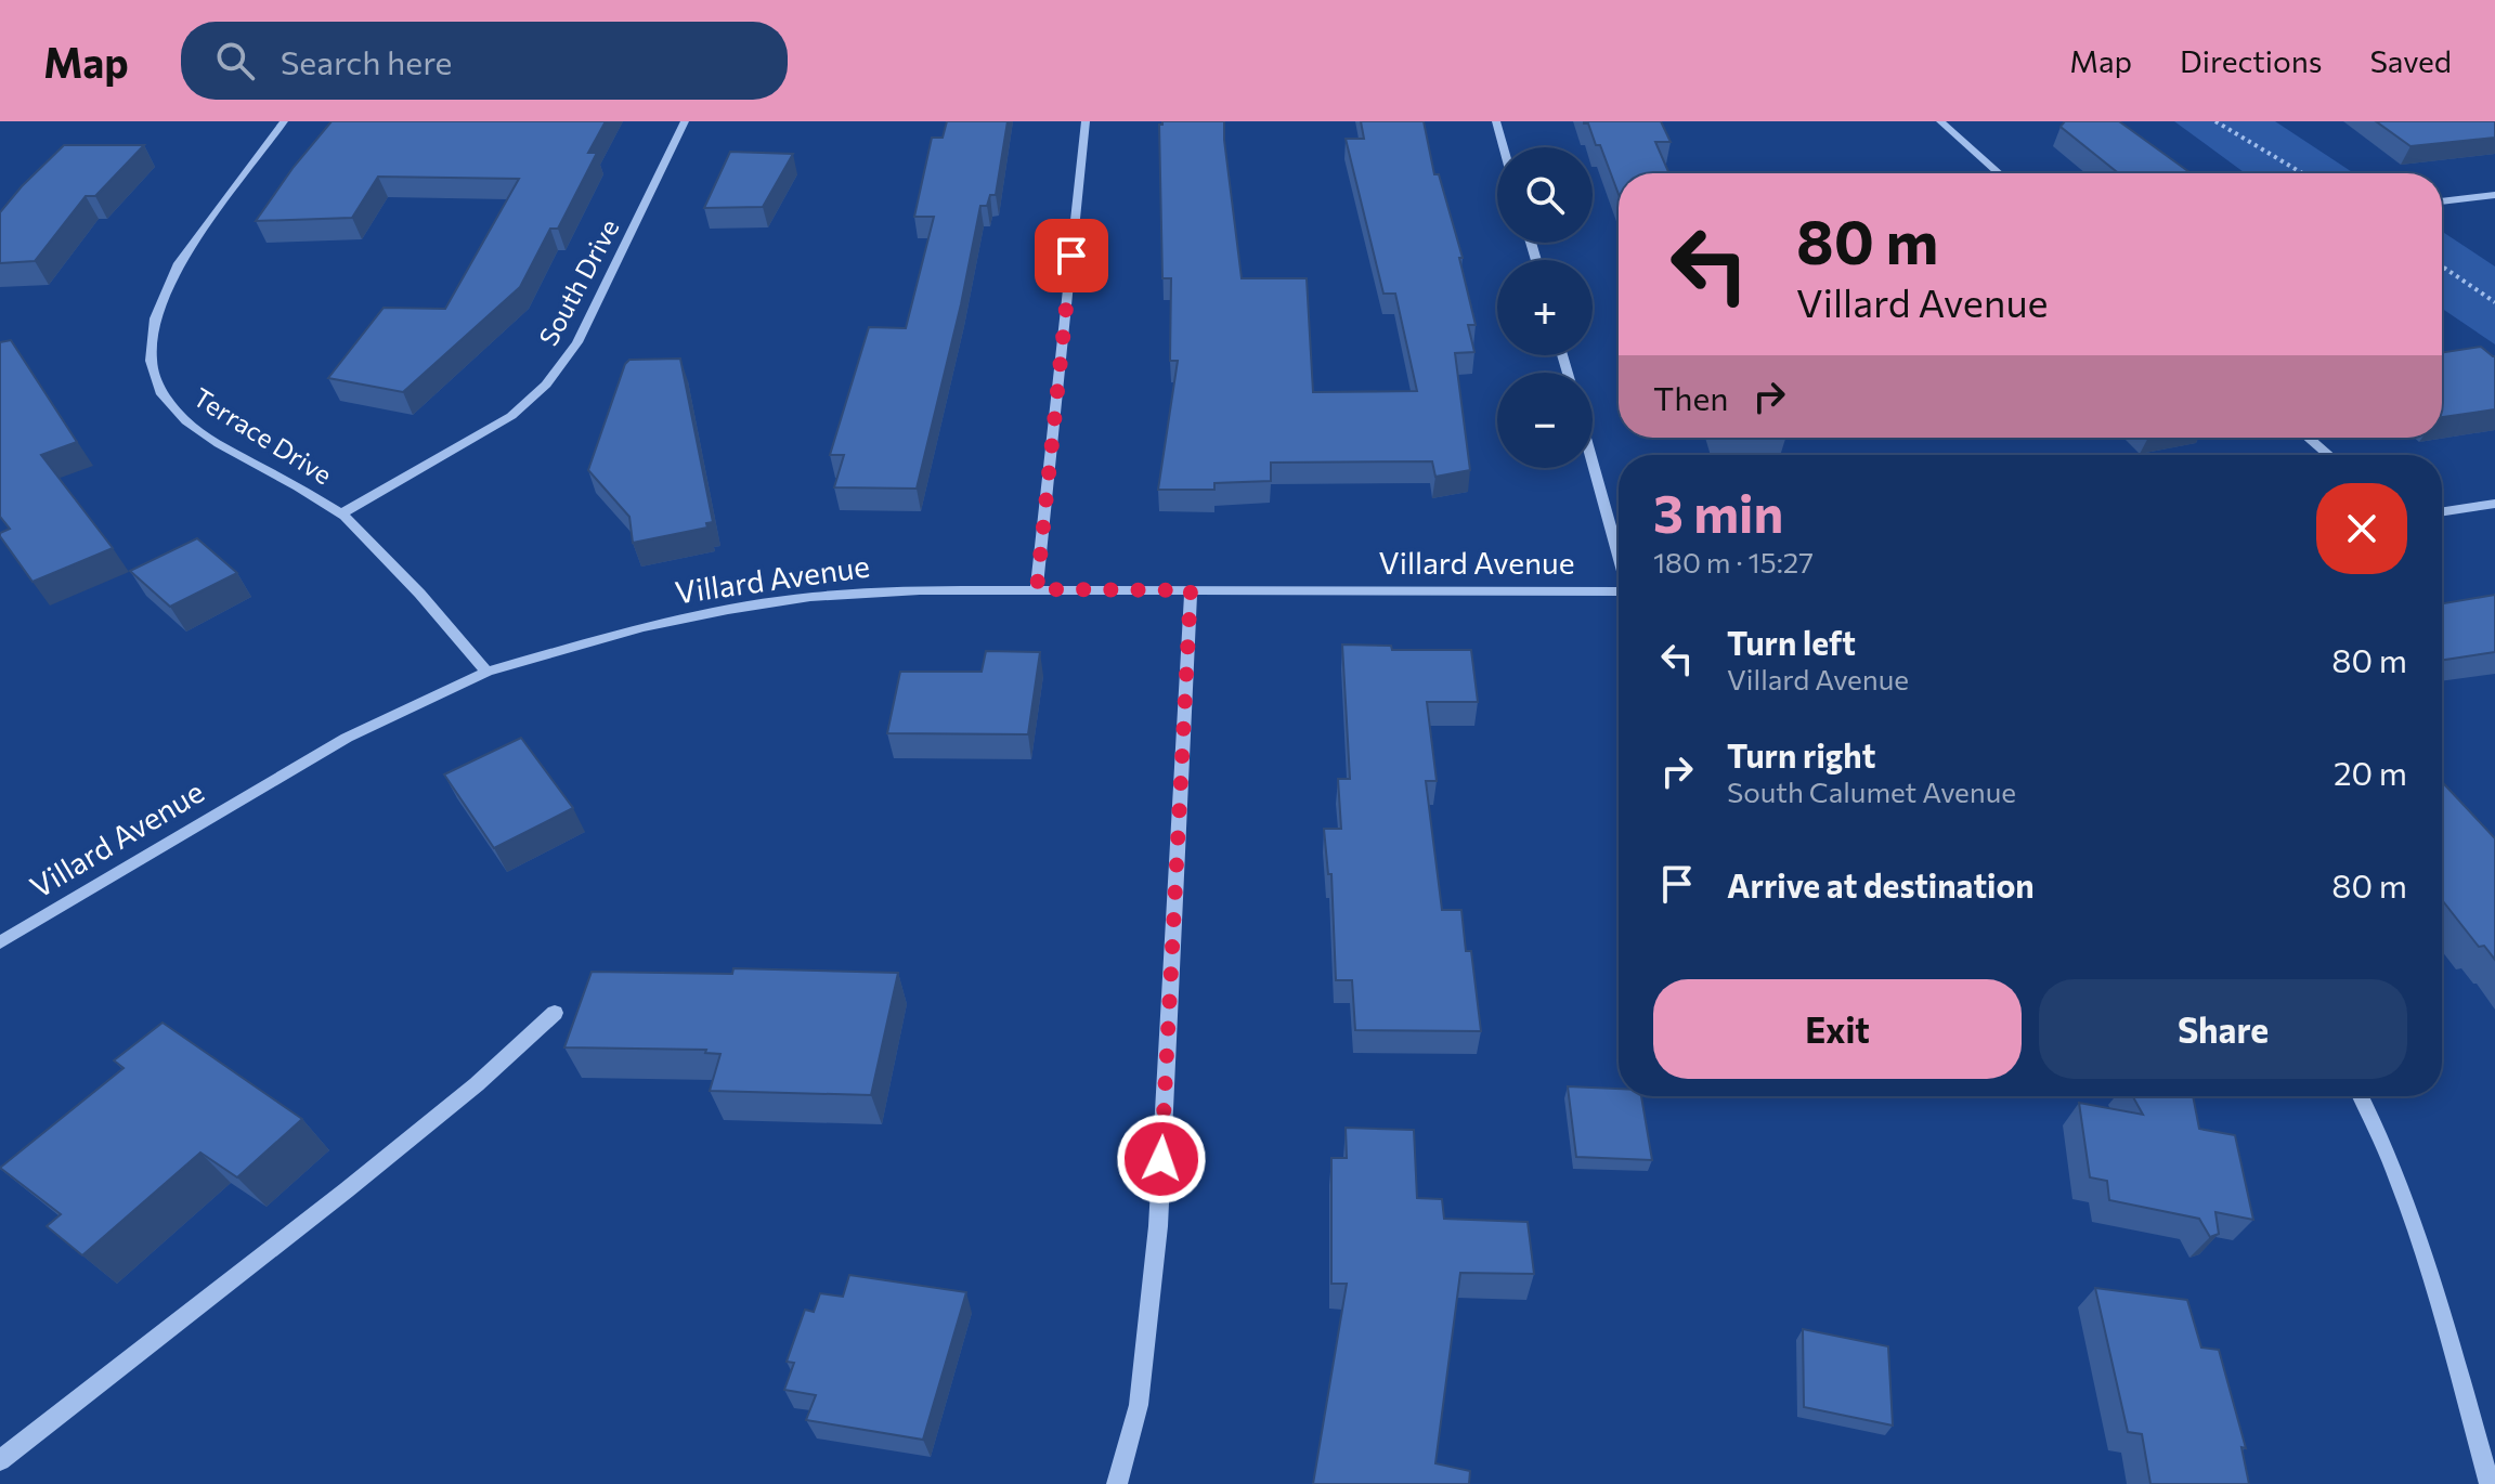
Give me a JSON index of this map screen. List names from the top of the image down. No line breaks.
{"streets":{"street":["South Drive","Terrace Drive","Villard Avenue"]},"crossings":[["South Drive","Terrace Drive"],["Terrace Drive","Villard Avenue"]],"page":{"header":"Map","search":"Search here","nav":["Map","Directions","Saved"],"map_buttons":["+","−"],"turn":["80 m","Villard Avenue"],"then":"Then","heading":["3 min","180 m · 15:27"],"list":[{"name":"Turn left","note":"Villard Avenue","value":"80 m"},{"name":"Turn right","note":"South Calumet Avenue","value":"20 m"},{"name":"Arrive at destination","value":"80 m"}],"buttons":["Exit","Share"]}}
